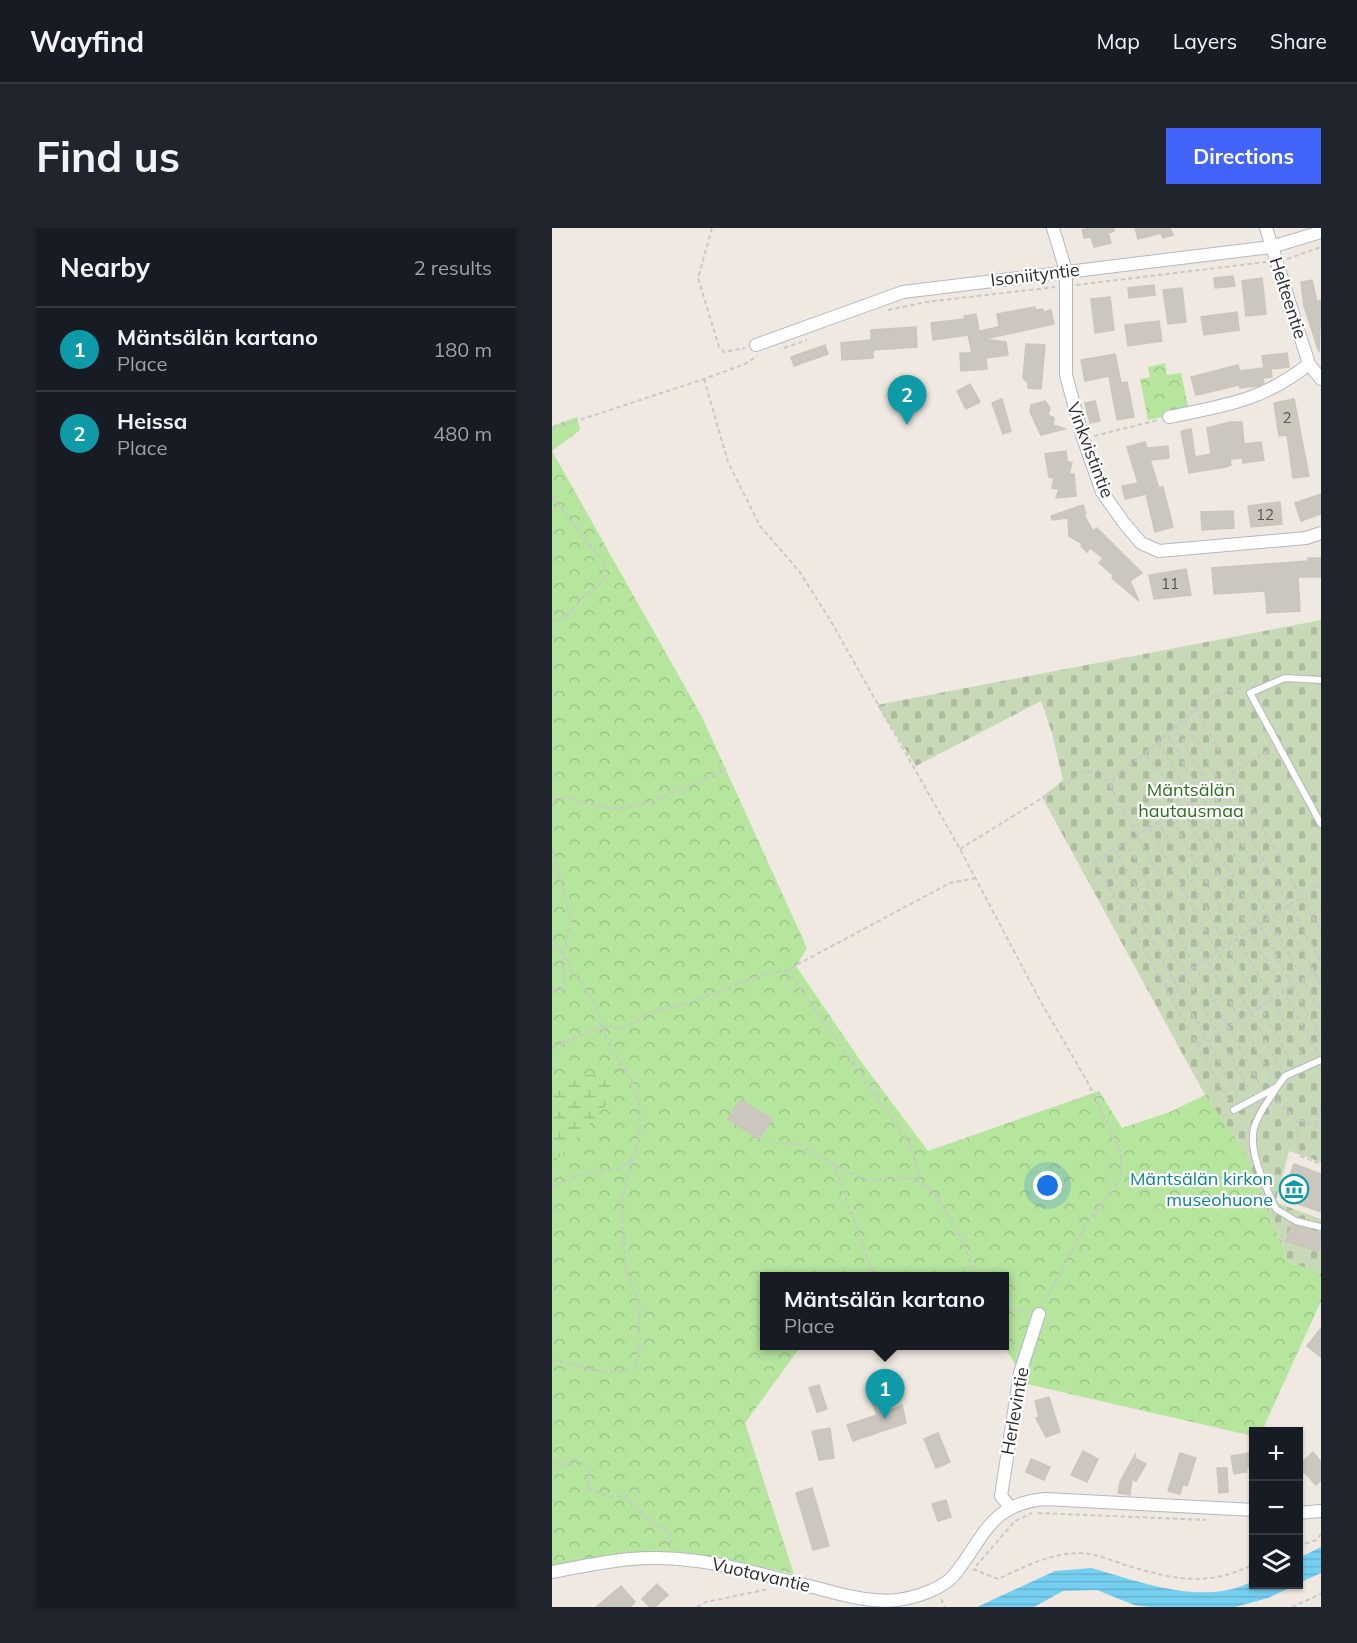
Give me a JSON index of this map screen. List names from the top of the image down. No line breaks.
{"streets":{"street":["Isoniityntie","Helteentie","Vinkvistintie","Herlevintie","Vuotavantie"]},"crossings":[["Isoniityntie","Helteentie"],["Isoniityntie","Vinkvistintie"],["Herlevintie","Vuotavantie"]],"parks":["Mäntsälän hautausmaa"],"places":{"museum":["Mäntsälän kirkon museohuone"]},"house_numbers":["2","12","11"],"page":{"header":"Wayfind","nav":["Map","Layers","Share"],"buttons":"Directions","title":"Find us","heading":["Nearby","2 results"],"list":[{"mark":"1","name":"Mäntsälän kartano","note":"Place","value":"180 m"},{"mark":"2","name":"Heissa","note":"Place","value":"480 m"}],"pins":["2","1"],"popup":["Mäntsälän kartano","Place"],"map_buttons":["+","−"]}}
